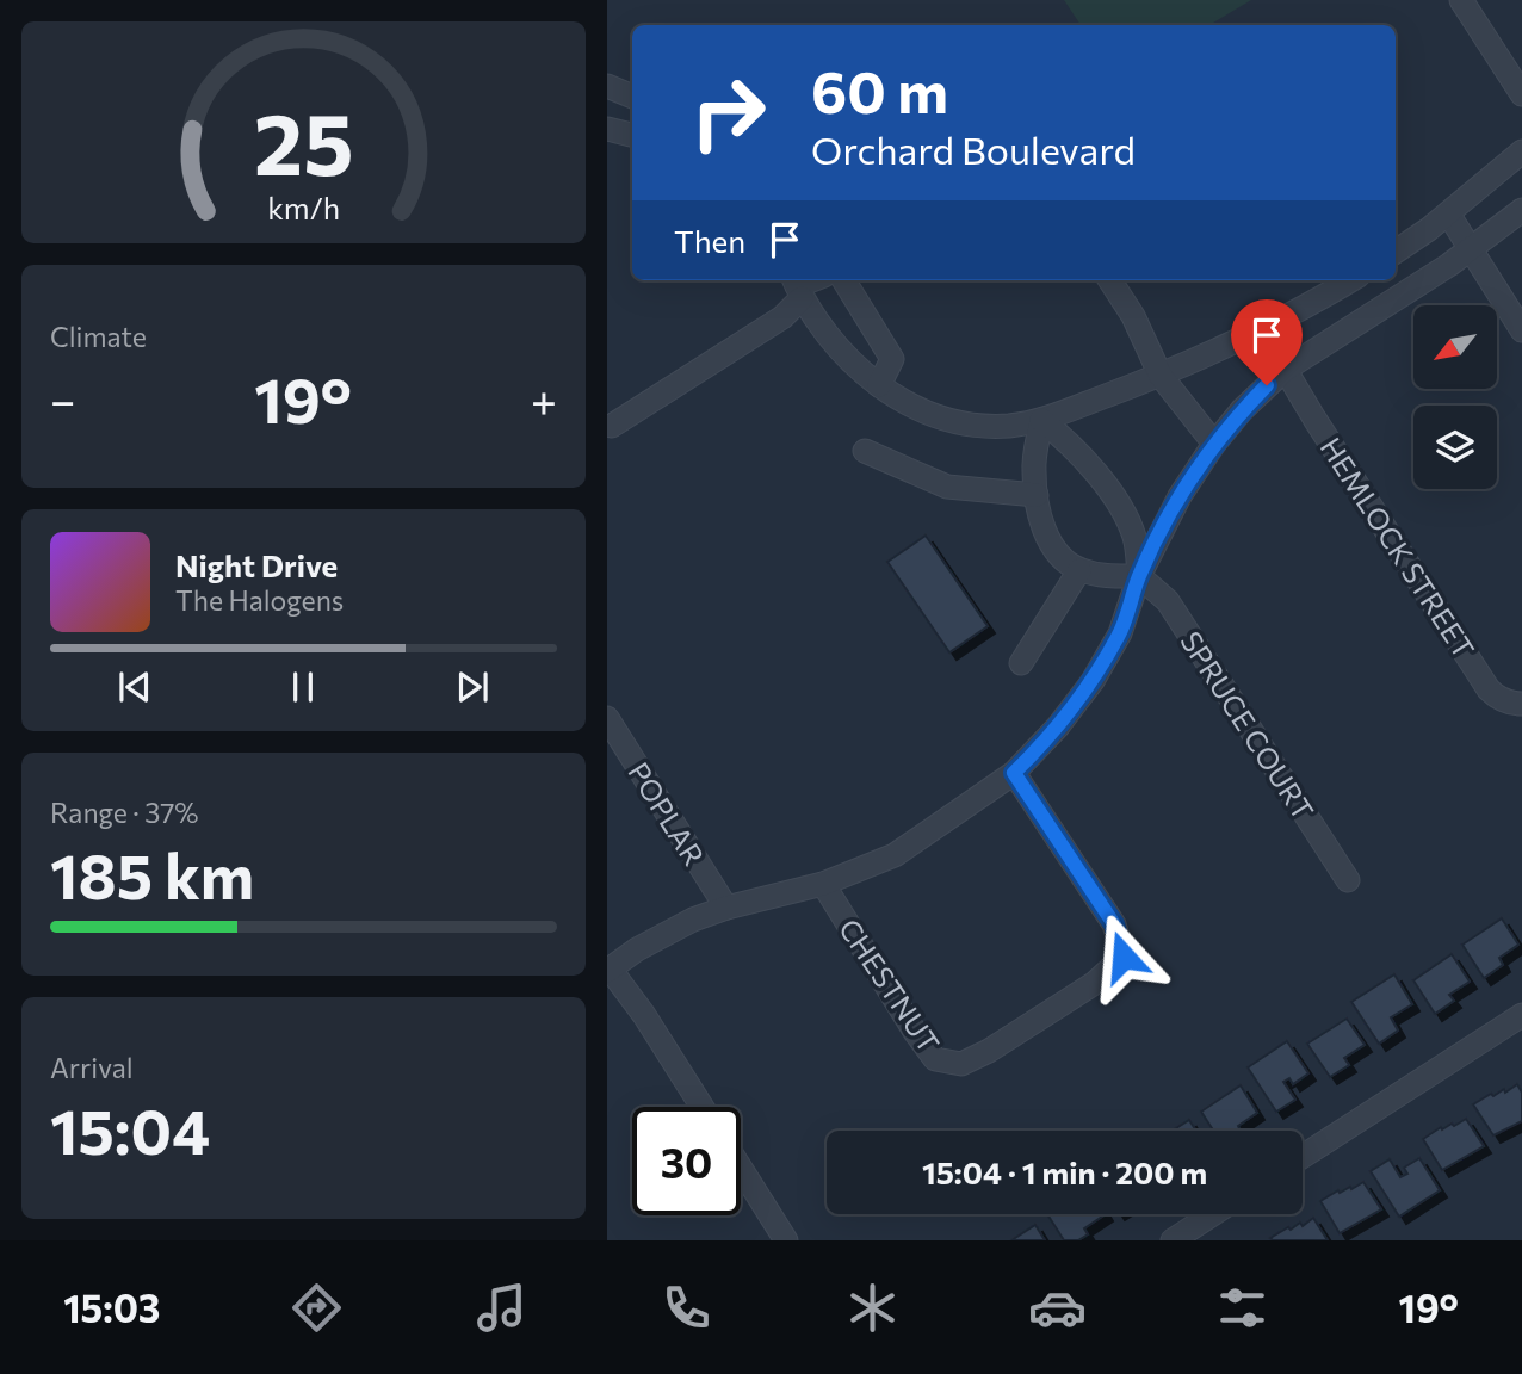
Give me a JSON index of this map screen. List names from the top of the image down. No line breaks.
{"streets":{"street":["HEMLOCK STREET","SPRUCE COURT","POPLAR","CHESTNUT"]},"north":"bottom left","page":{"turn":["60 m","Orchard Boulevard"],"then":"Then","tile":["Climate",["Range · 37%","185 km"],["Arrival","15:04"]],"heat":["−","19°","+"],"song":["Night Drive","The Halogens"],"limit":"30","trip":"15:04 · 1 min · 200 m","tabs":["15:03","19°"],"gauge":["25","km/h"]}}
